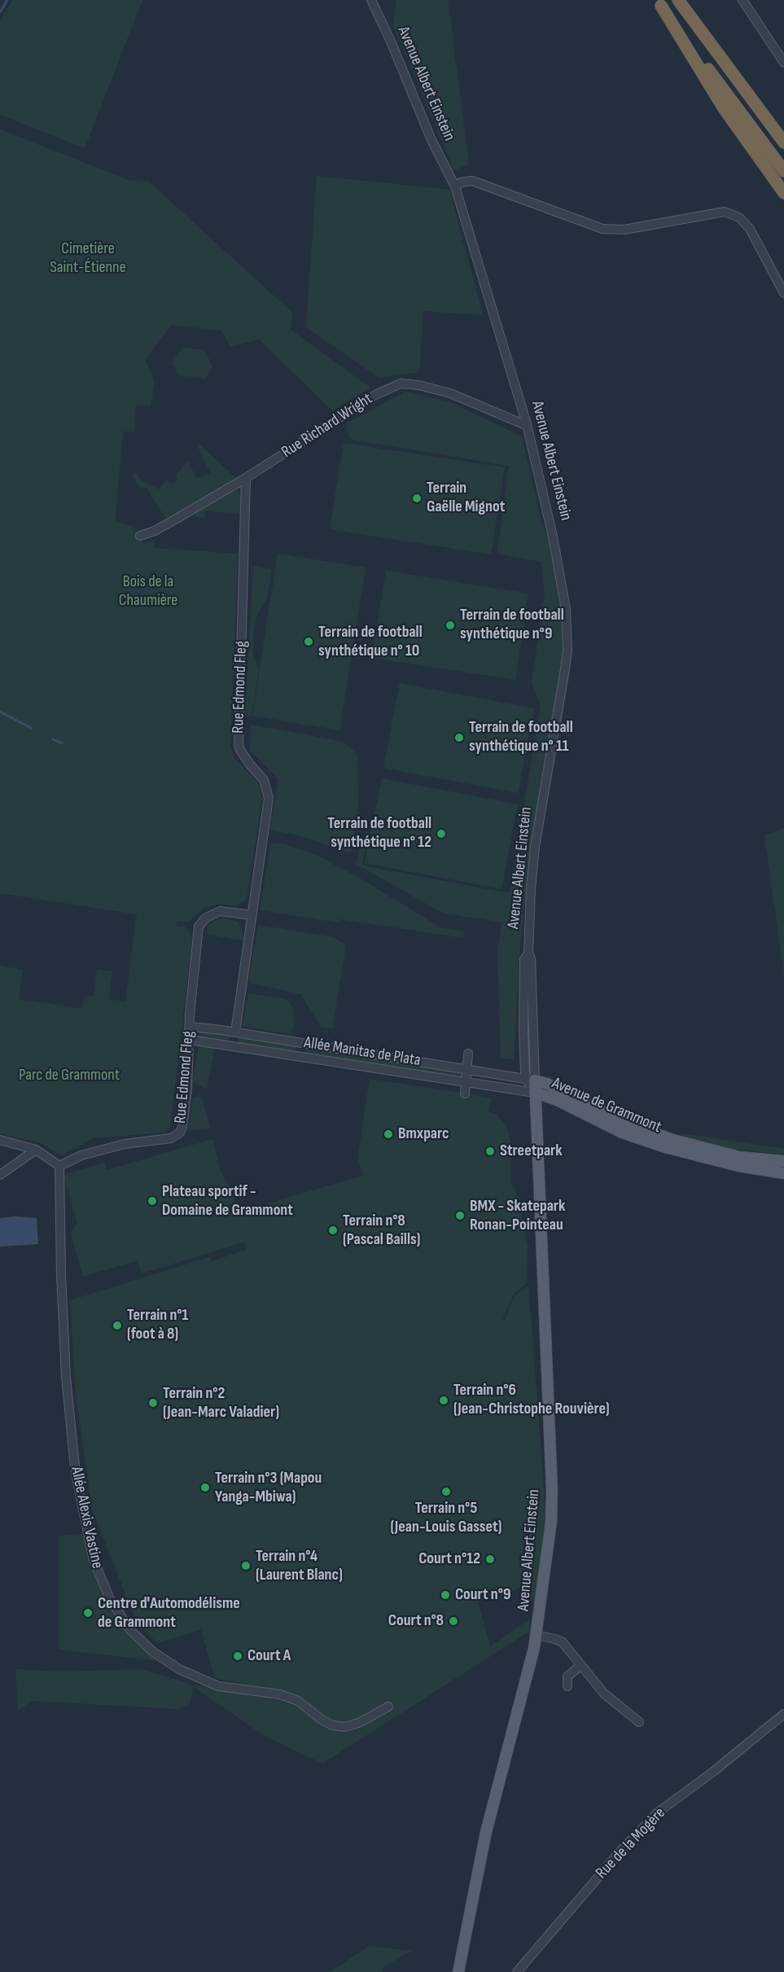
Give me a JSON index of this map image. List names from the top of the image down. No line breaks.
{"streets":{"main road":["Avenue Albert Einstein","Avenue de Grammont"],"street":["Rue Richard Wright","Rue Edmond Fleg","Allée Manitas de Plata","Allée Alexis Vastine","Rue de la Mogère"]},"crossings":[["Avenue Albert Einstein","Rue Richard Wright"],["Avenue Albert Einstein","Allée Manitas de Plata"],["Avenue Albert Einstein","Avenue de Grammont"],["Rue Richard Wright","Rue Edmond Fleg"],["Rue Edmond Fleg","Allée Manitas de Plata"],["Rue Edmond Fleg","Allée Alexis Vastine"],["Allée Manitas de Plata","Avenue de Grammont"]],"parks":["Cimetière Saint-Étienne","Bois de la Chaumière","Parc de Grammont"],"places":["Terrain Gaëlle Mignot","Terrain de football synthétique n°9","Terrain de football synthétique n° 10","Terrain de football synthétique n° 11","Terrain de football synthétique n° 12","Bmxparc","Streetpark","Plateau sportif - Domaine de Grammont","BMX - Skatepark Ronan-Pointeau","Terrain n°8 (Pascal Baills)","Terrain n°1 (foot à 8)","Terrain n°6 (Jean-Christophe Rouvière)","Terrain n°2 (Jean-Marc Valadier)","Terrain n°3 (Mapou Yanga-Mbiwa)","Terrain n°5 (Jean-Louis Gasset)","Court n°12","Terrain n°4 (Laurent Blanc)","Court n°9","Centre d'Automodélisme de Grammont","Court n°8","Court A"]}
